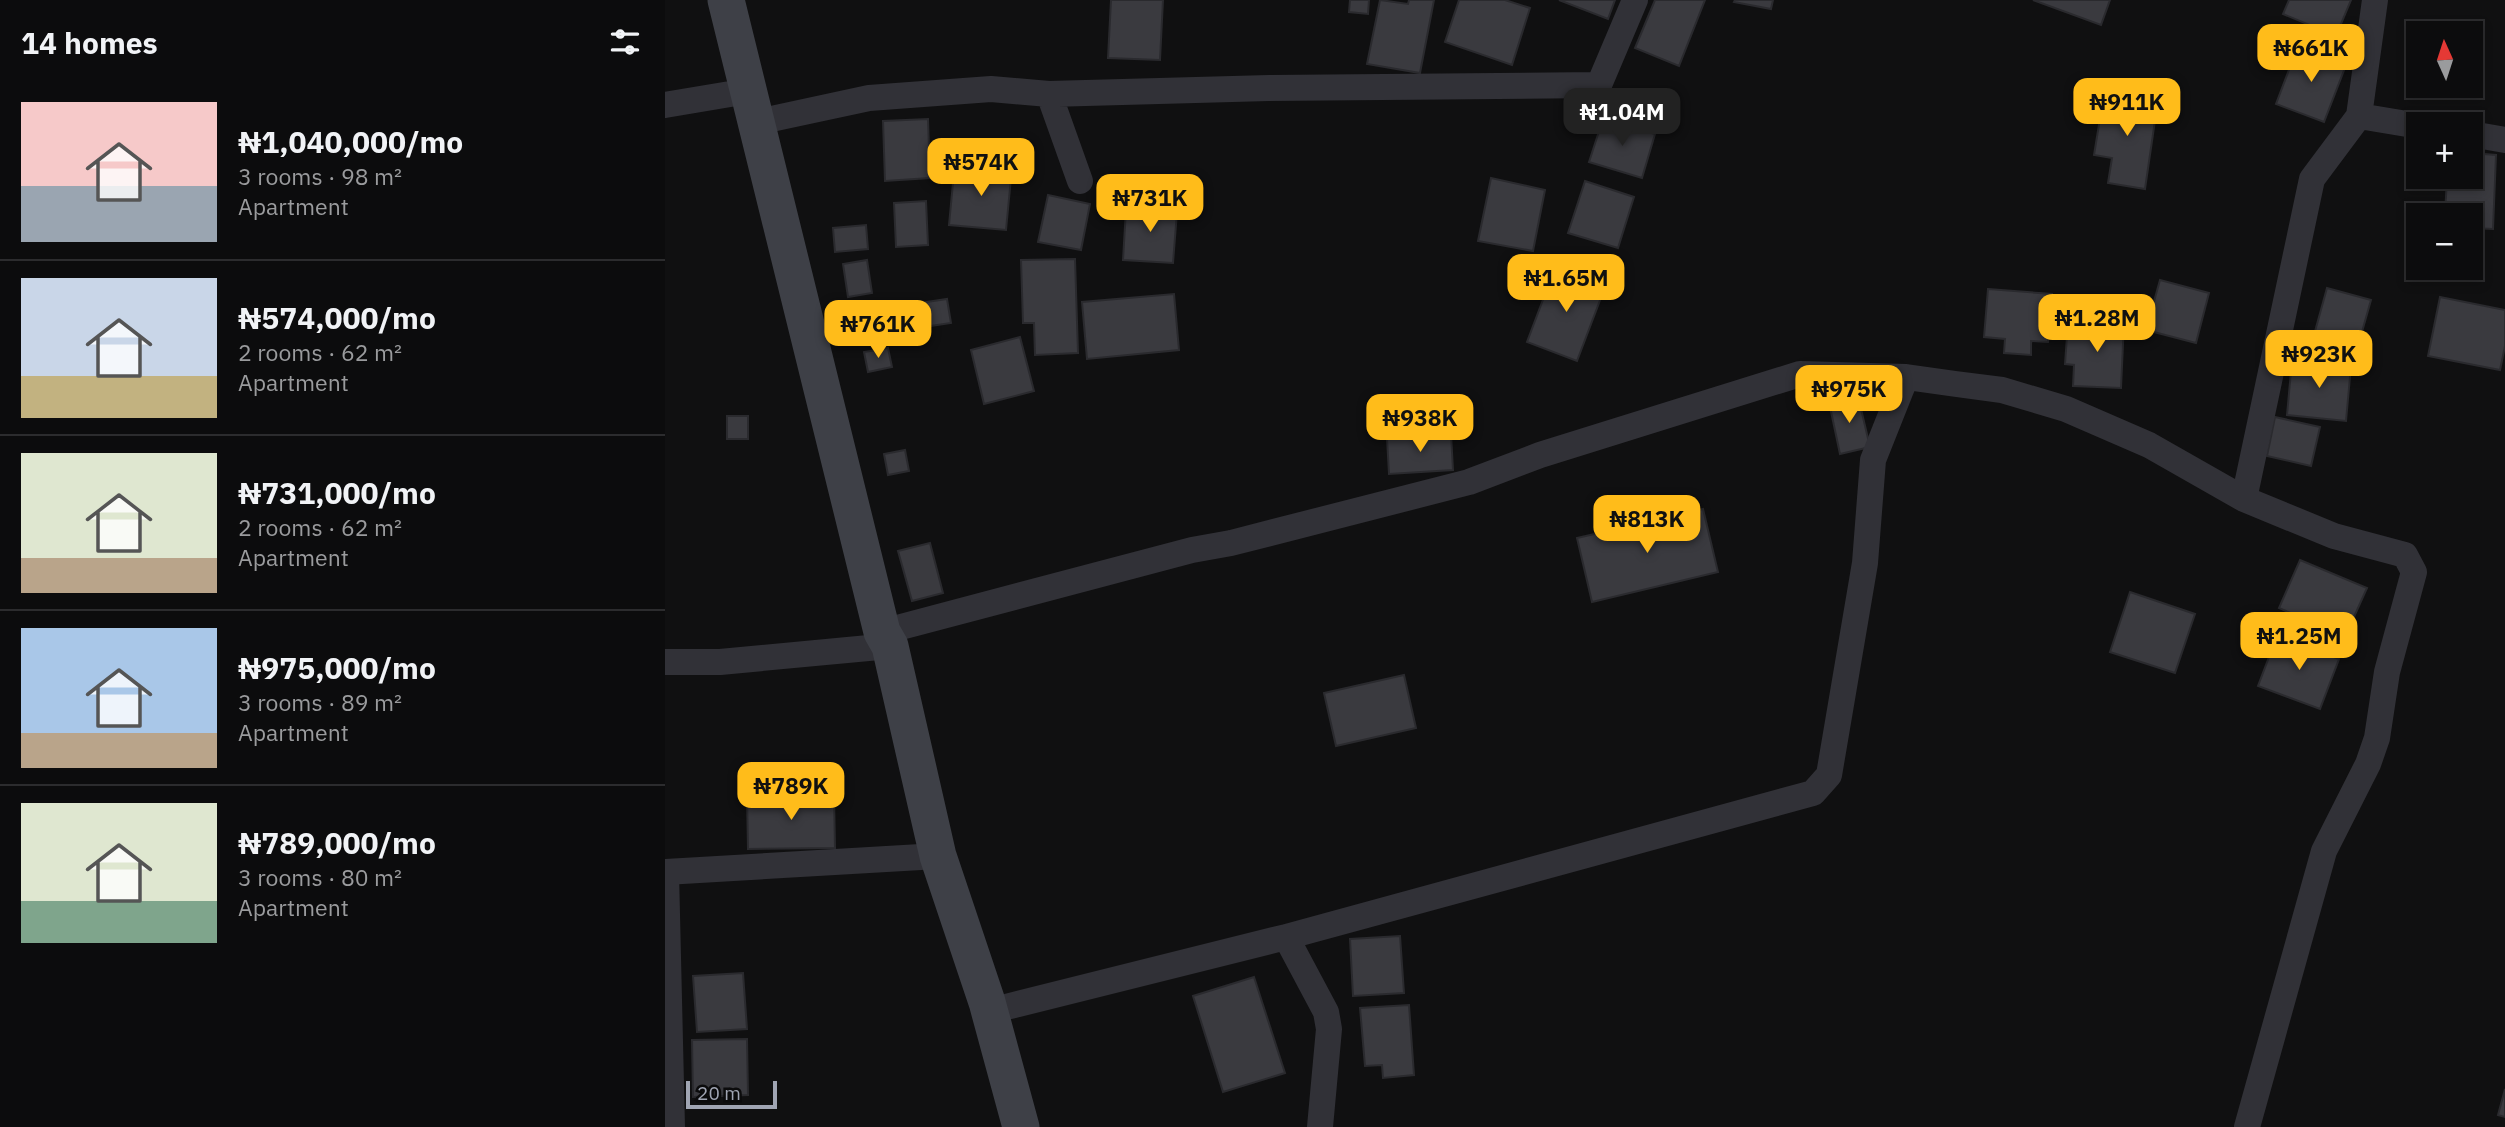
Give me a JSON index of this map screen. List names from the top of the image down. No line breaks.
{"scale_bar":"20 m","north":"top","page":{"heading":"14 homes","map_buttons":["+","−"],"price":["₦661K","₦911K","₦1.04M","₦574K","₦731K","₦1.65M","₦1.28M","₦761K","₦923K","₦975K","₦938K","₦813K","₦1.25M","₦789K"],"list":[{"name":"₦1,040,000/mo","note":"3 rooms · 98 m² · Apartment"},{"name":"₦574,000/mo","note":"2 rooms · 62 m² · Apartment"},{"name":"₦731,000/mo","note":"2 rooms · 62 m² · Apartment"},{"name":"₦975,000/mo","note":"3 rooms · 89 m² · Apartment"},{"name":"₦789,000/mo","note":"3 rooms · 80 m² · Apartment"}],"scale":"20 m"}}
